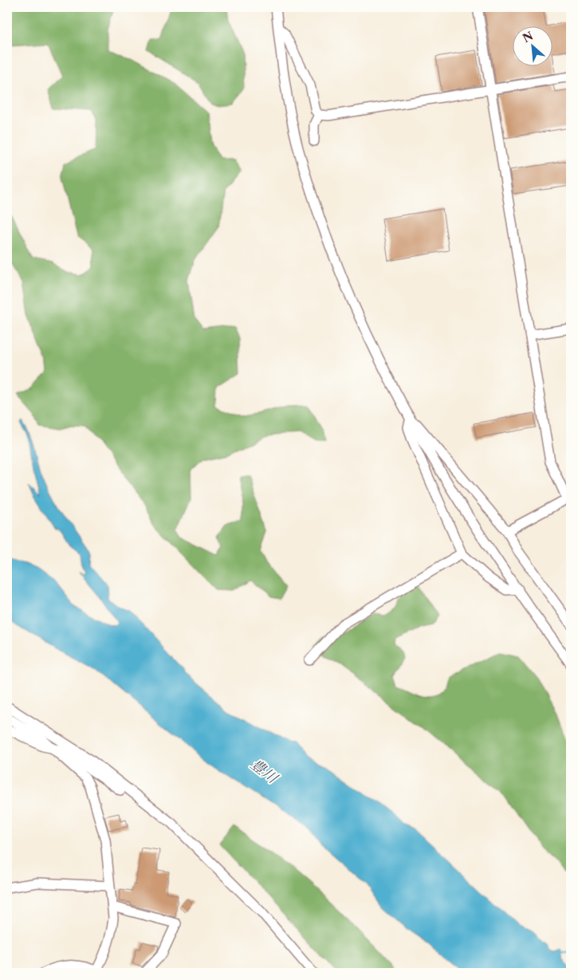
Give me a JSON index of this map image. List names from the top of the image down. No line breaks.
{"water":["豊川"],"north":"top left"}
